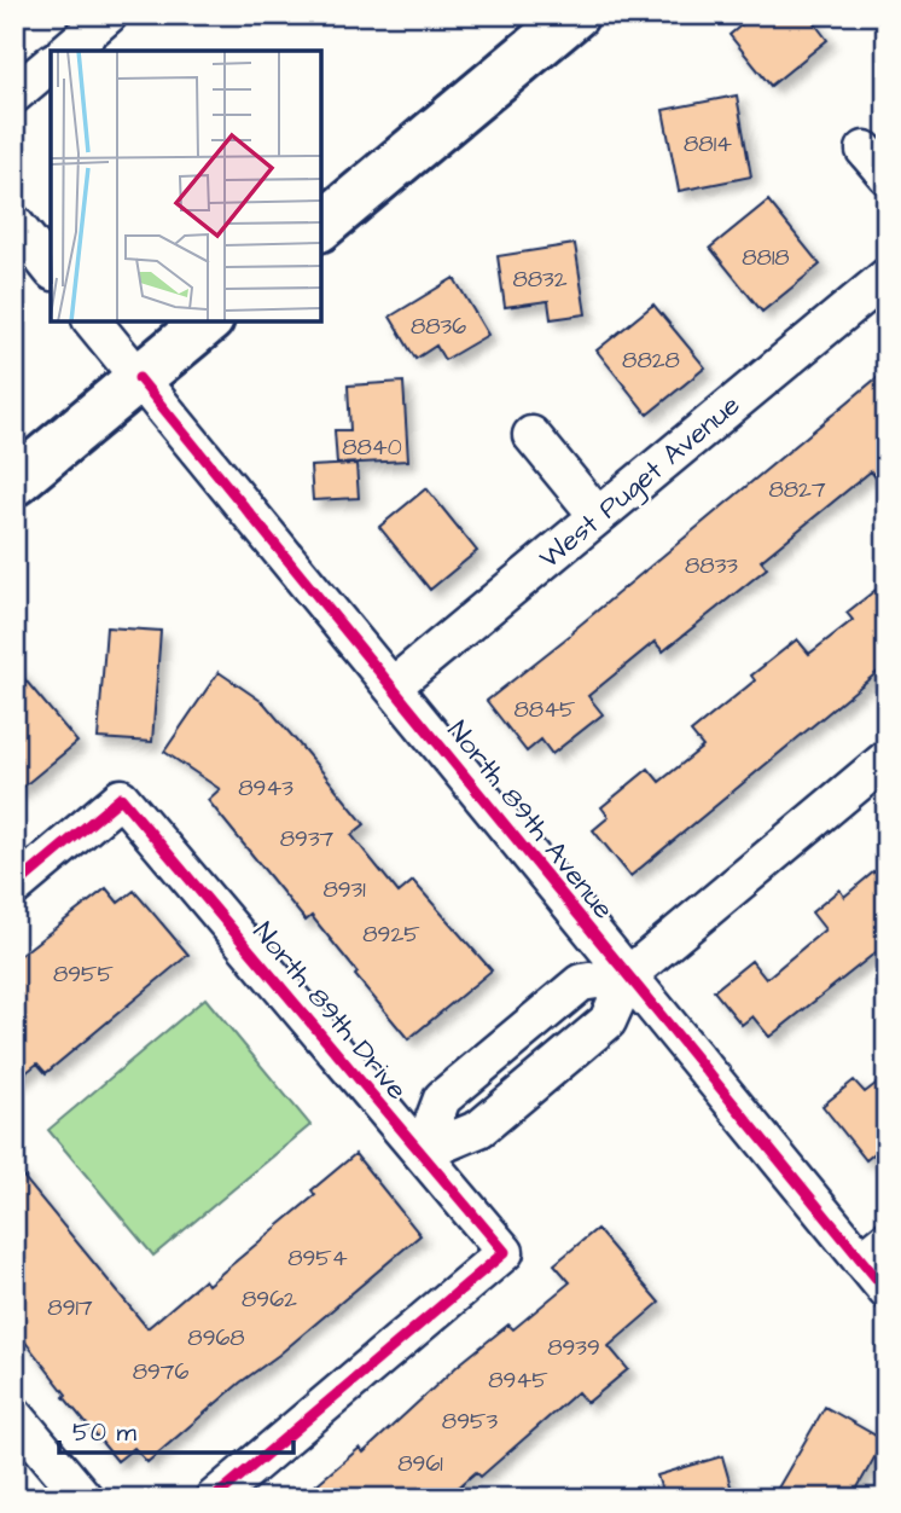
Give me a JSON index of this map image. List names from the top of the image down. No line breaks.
{"streets":{"street":["West Puget Avenue","North 89th Avenue","North 89th Drive"]},"crossings":[["West Puget Avenue","North 89th Avenue"]],"house_numbers":["8814","8818","8832","8836","8828","8840","8827","8833","8845","8943","8937","8931","8925","8955","8954","8962","8917","8968","8939","8976","8945","8953","8961"],"scale_bar":"50 m"}
